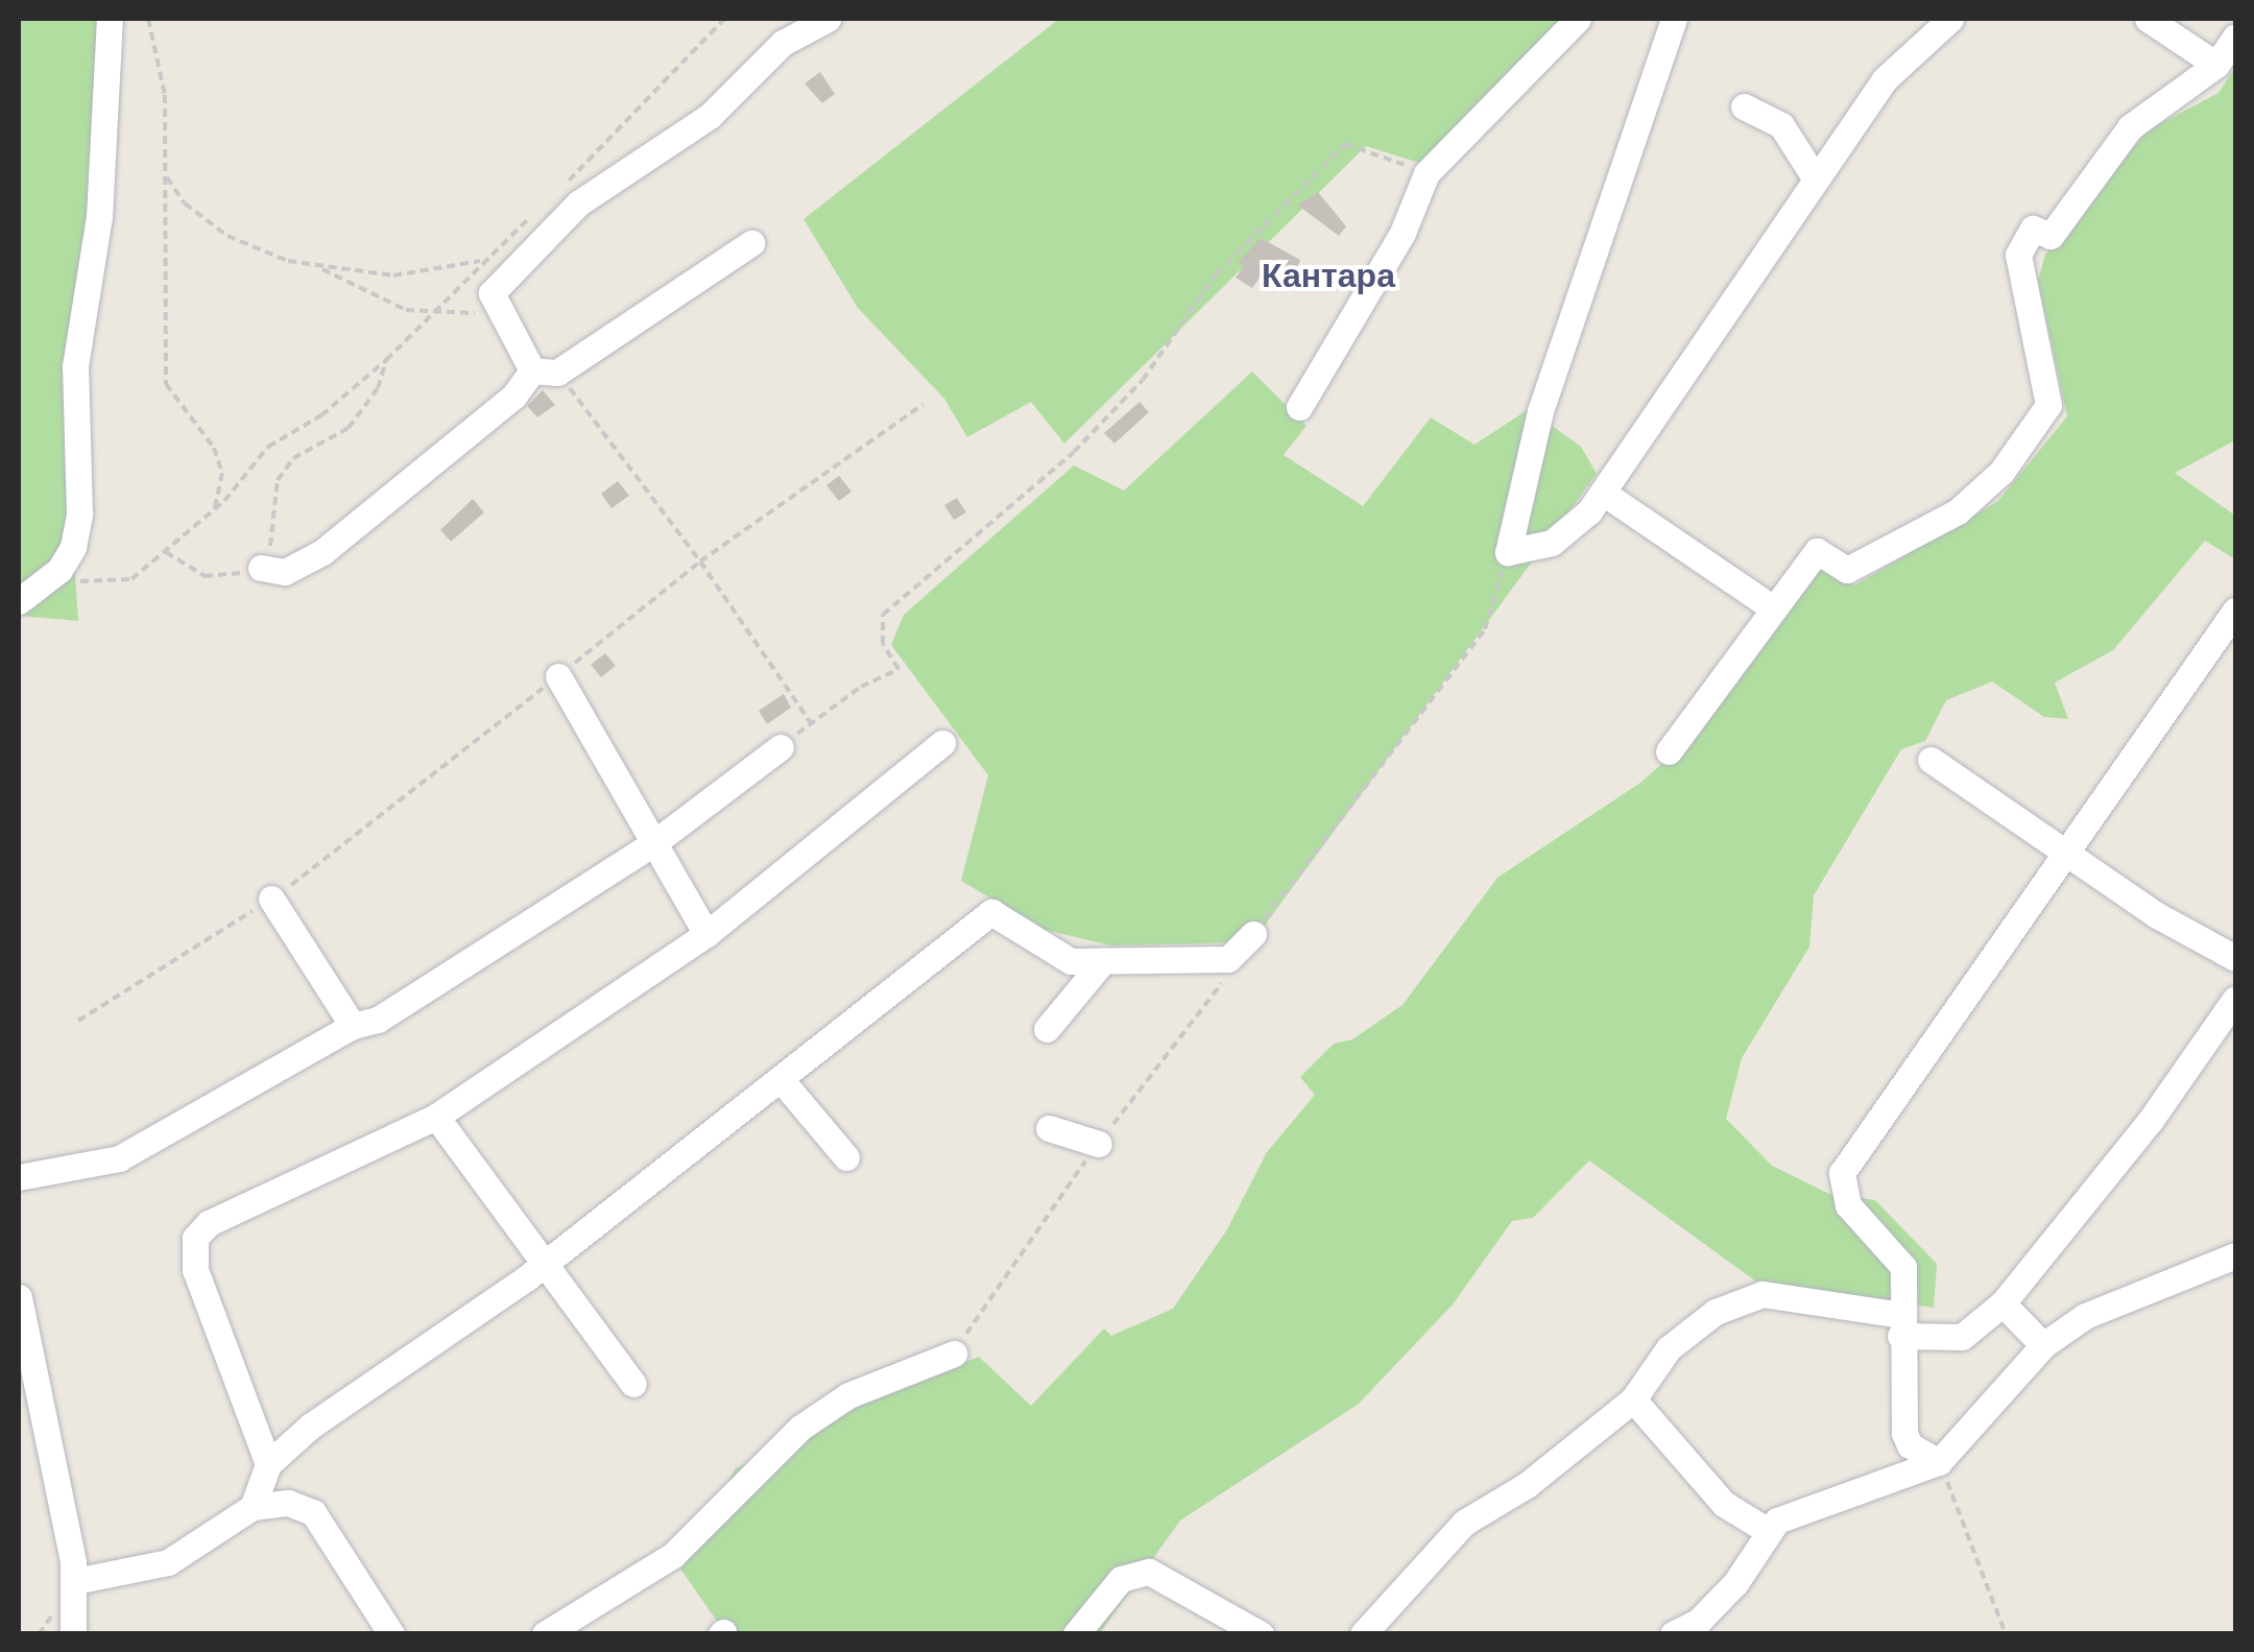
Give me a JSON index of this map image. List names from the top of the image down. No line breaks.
{"districts":["Кантара"]}
